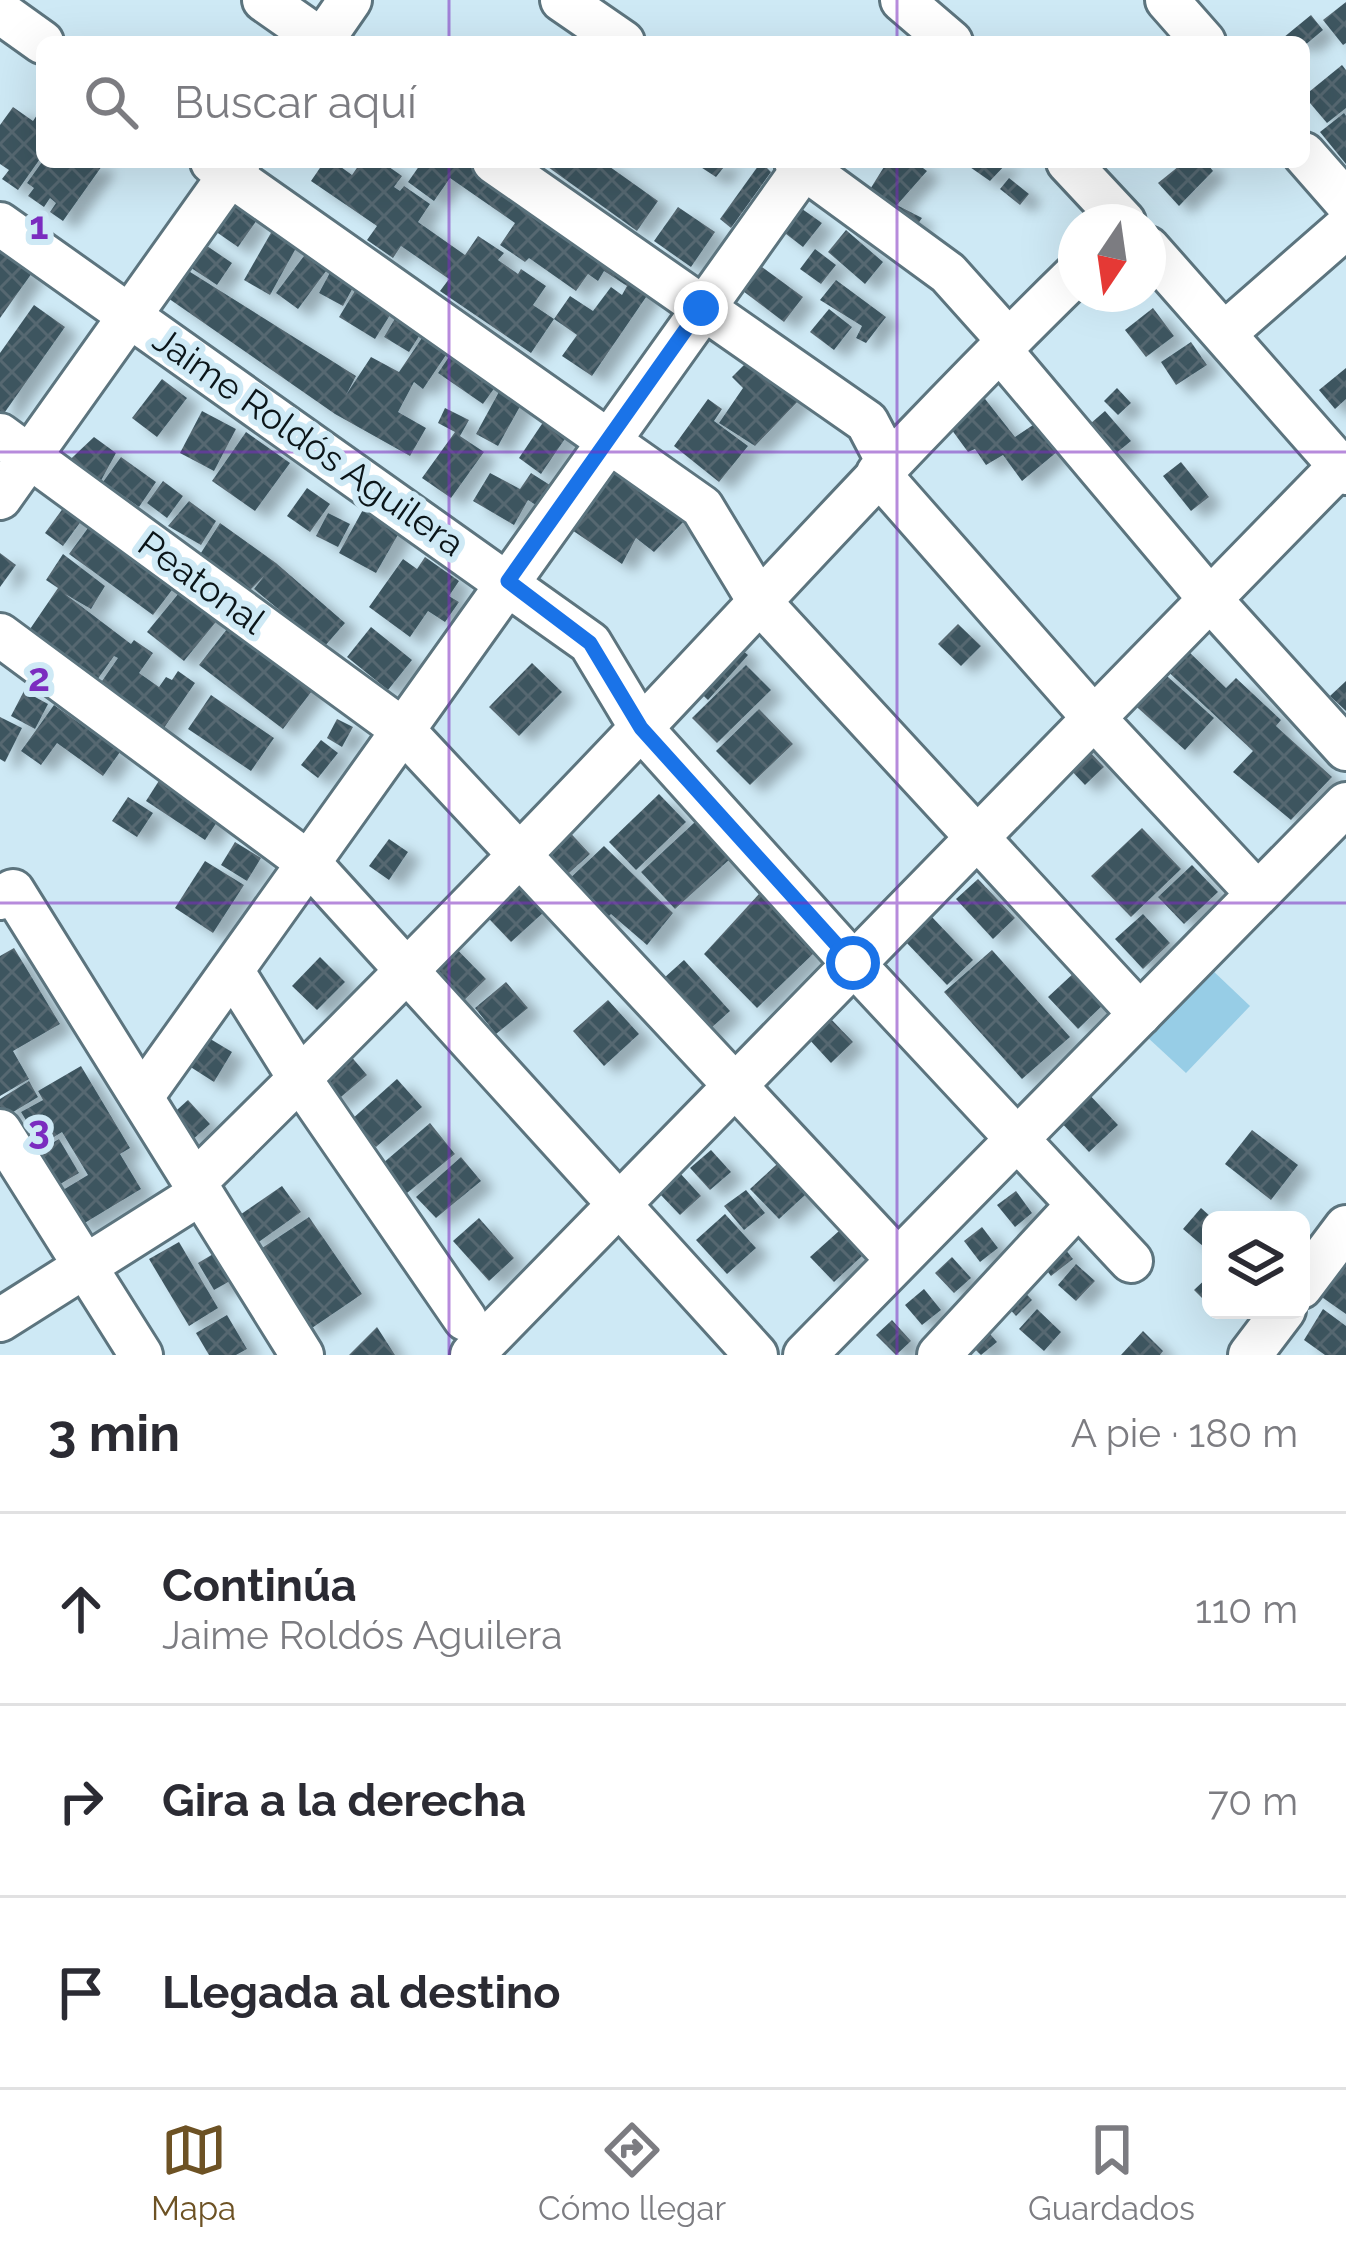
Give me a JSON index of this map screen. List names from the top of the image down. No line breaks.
{"streets":{"street":["Jaime Roldós Aguilera","Peatonal"]},"north":"bottom","page":{"search":"Buscar aquí","heading":["3 min","A pie · 180 m"],"list":[["Continúa","Jaime Roldós Aguilera","110 m"],["Gira a la derecha","70 m"],"Llegada al destino"],"nav":["Mapa","Cómo llegar","Guardados"]},"grid":{"rows":["1","2","3"]}}
